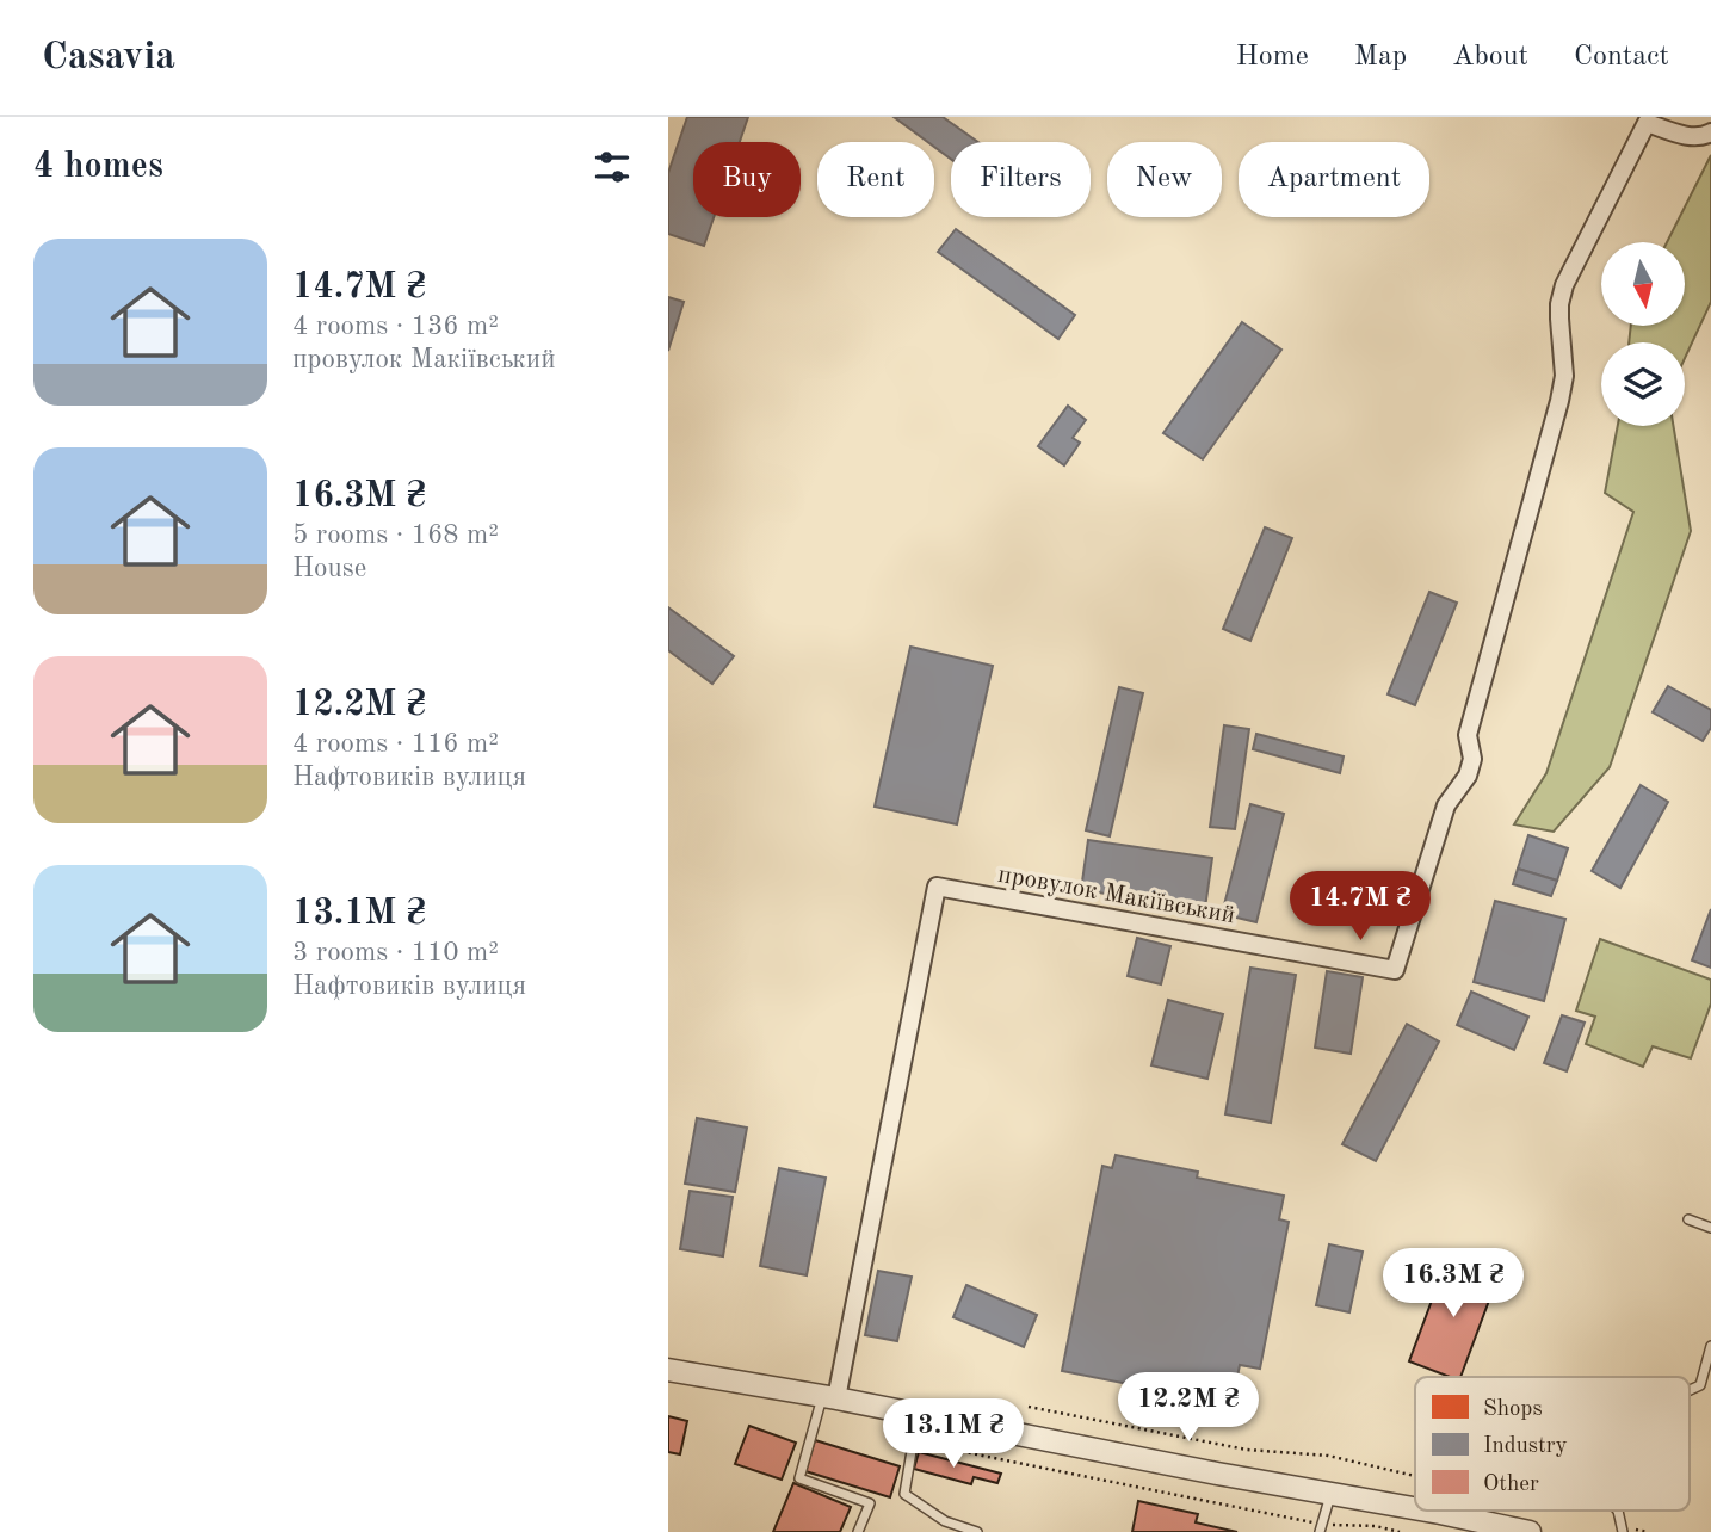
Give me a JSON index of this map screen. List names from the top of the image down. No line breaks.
{"streets":{"street":["провулок Макіївський"]},"legend":["Shops","Industry","Other"],"north":"bottom","page":{"header":"Casavia","nav":["Home","Map","About","Contact"],"heading":"4 homes","chip":["Buy","Rent","Filters","New","Apartment"],"list":[{"name":"14.7M ₴","note":"4 rooms · 136 m² · провулок Макіївський"},{"name":"16.3M ₴","note":"5 rooms · 168 m² · House"},{"name":"12.2M ₴","note":"4 rooms · 116 m² · Нафтовиків вулиця"},{"name":"13.1M ₴","note":"3 rooms · 110 m² · Нафтовиків вулиця"}],"price":["14.7M ₴","16.3M ₴","12.2M ₴","13.1M ₴"]}}
